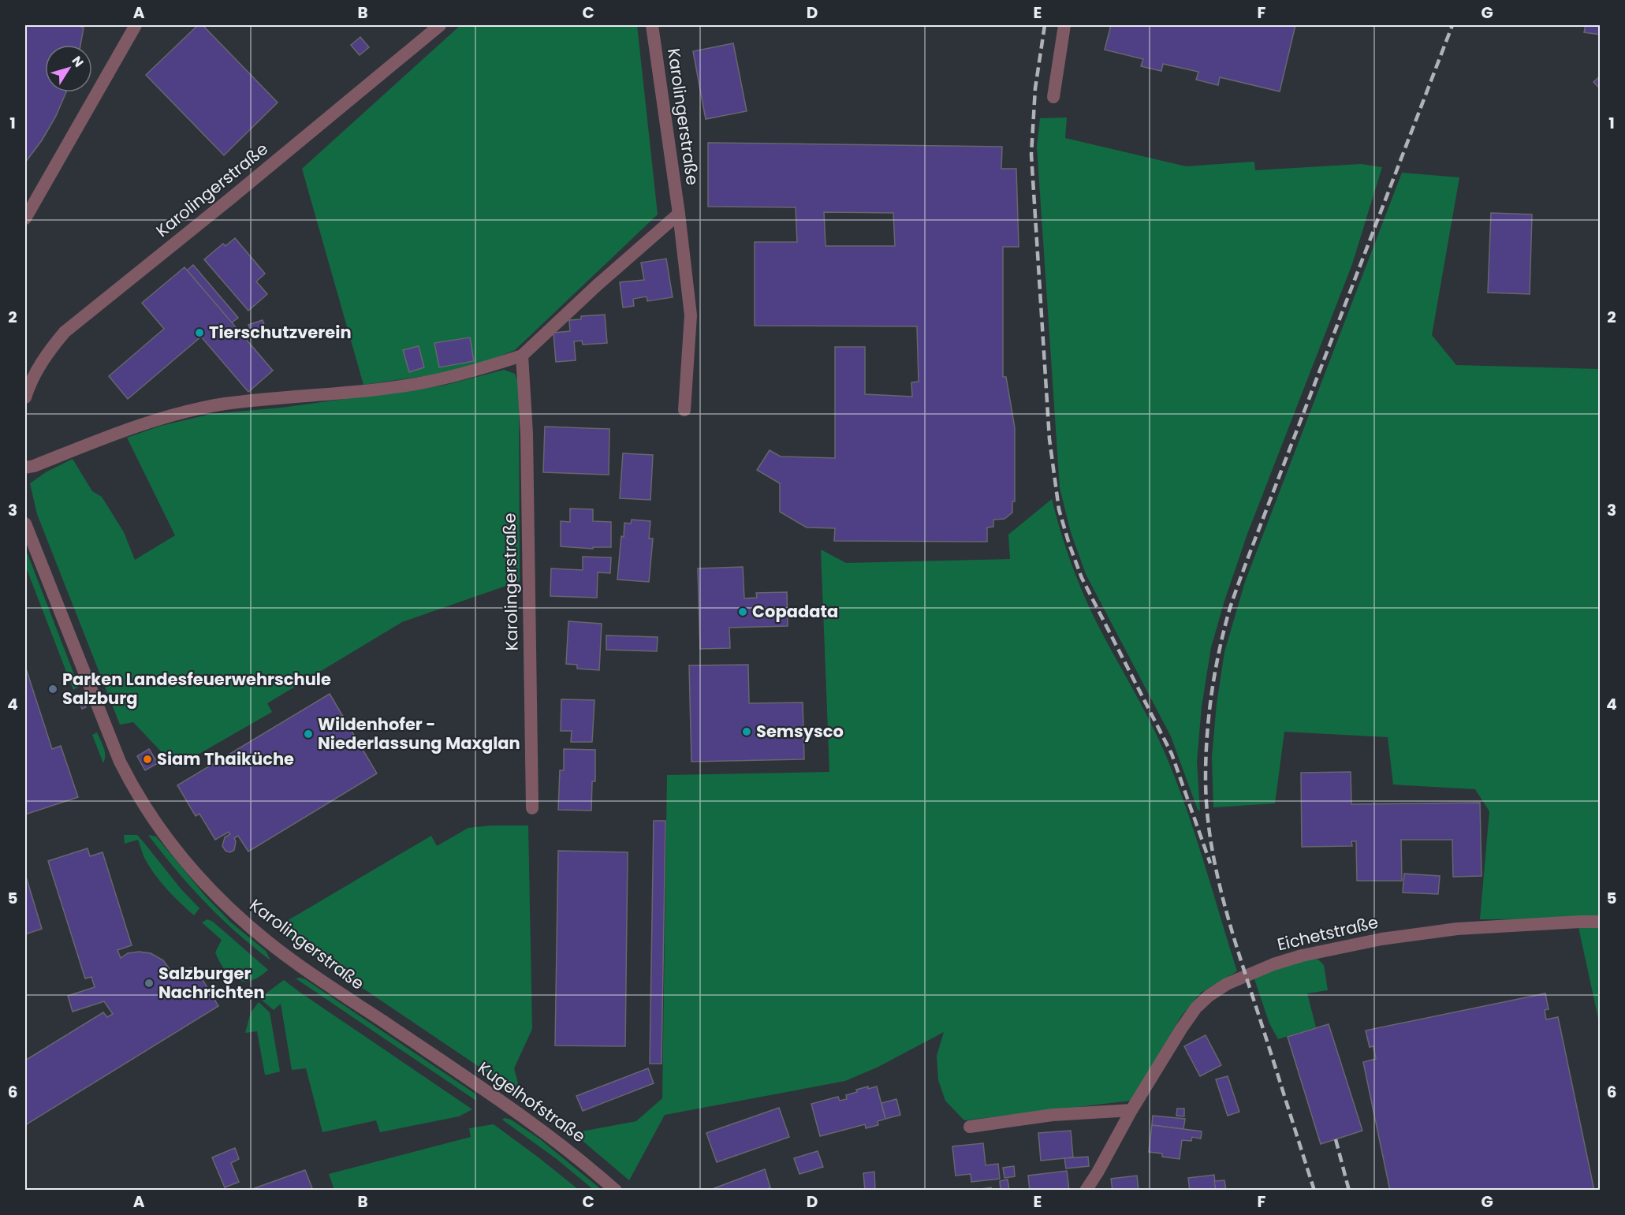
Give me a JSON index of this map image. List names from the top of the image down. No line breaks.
{"streets":{"street":["Karolingerstraße","Eichetstraße","Kugelhofstraße"]},"crossings":[["Karolingerstraße","Kugelhofstraße"]],"places":["Tierschutzverein","Copadata","Parken Landesfeuerwehrschule Salzburg","Semsysco","Wildenhofer - Niederlassung Maxglan","Siam Thaiküche","Salzburger Nachrichten"],"north":"top right","grid":{"columns":["A","B","C","D","E","F","G"],"rows":["1","2","3","4","5","6"]}}
